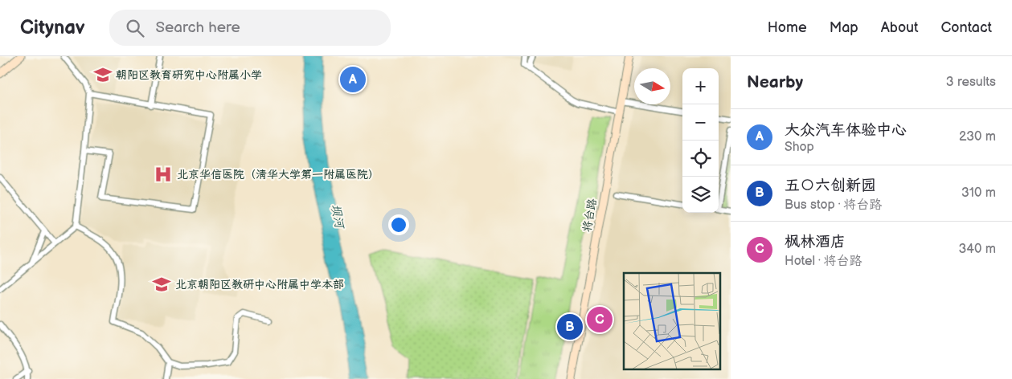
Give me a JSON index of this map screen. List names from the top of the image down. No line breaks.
{"streets":{"main road":["将台路"]},"water":["坝河"],"places":{"school or university":["朝阳区教育研究中心附属小学","北京朝阳区教研中心附属中学本部"],"hospital":["北京华信医院（清华大学第一附属医院）"]},"north":"right","page":{"header":"Citynav","search":"Search here","nav":["Home","Map","About","Contact"],"heading":["Nearby","3 results"],"pins":["A","C","B"],"map_buttons":["+","−"],"list":[{"mark":"A","name":"大众汽车体验中心","note":"Shop","value":"230 m"},{"mark":"B","name":"五〇六创新园","note":"Bus stop · 将台路","value":"310 m"},{"mark":"C","name":"枫林酒店","note":"Hotel · 将台路","value":"340 m"}]}}
